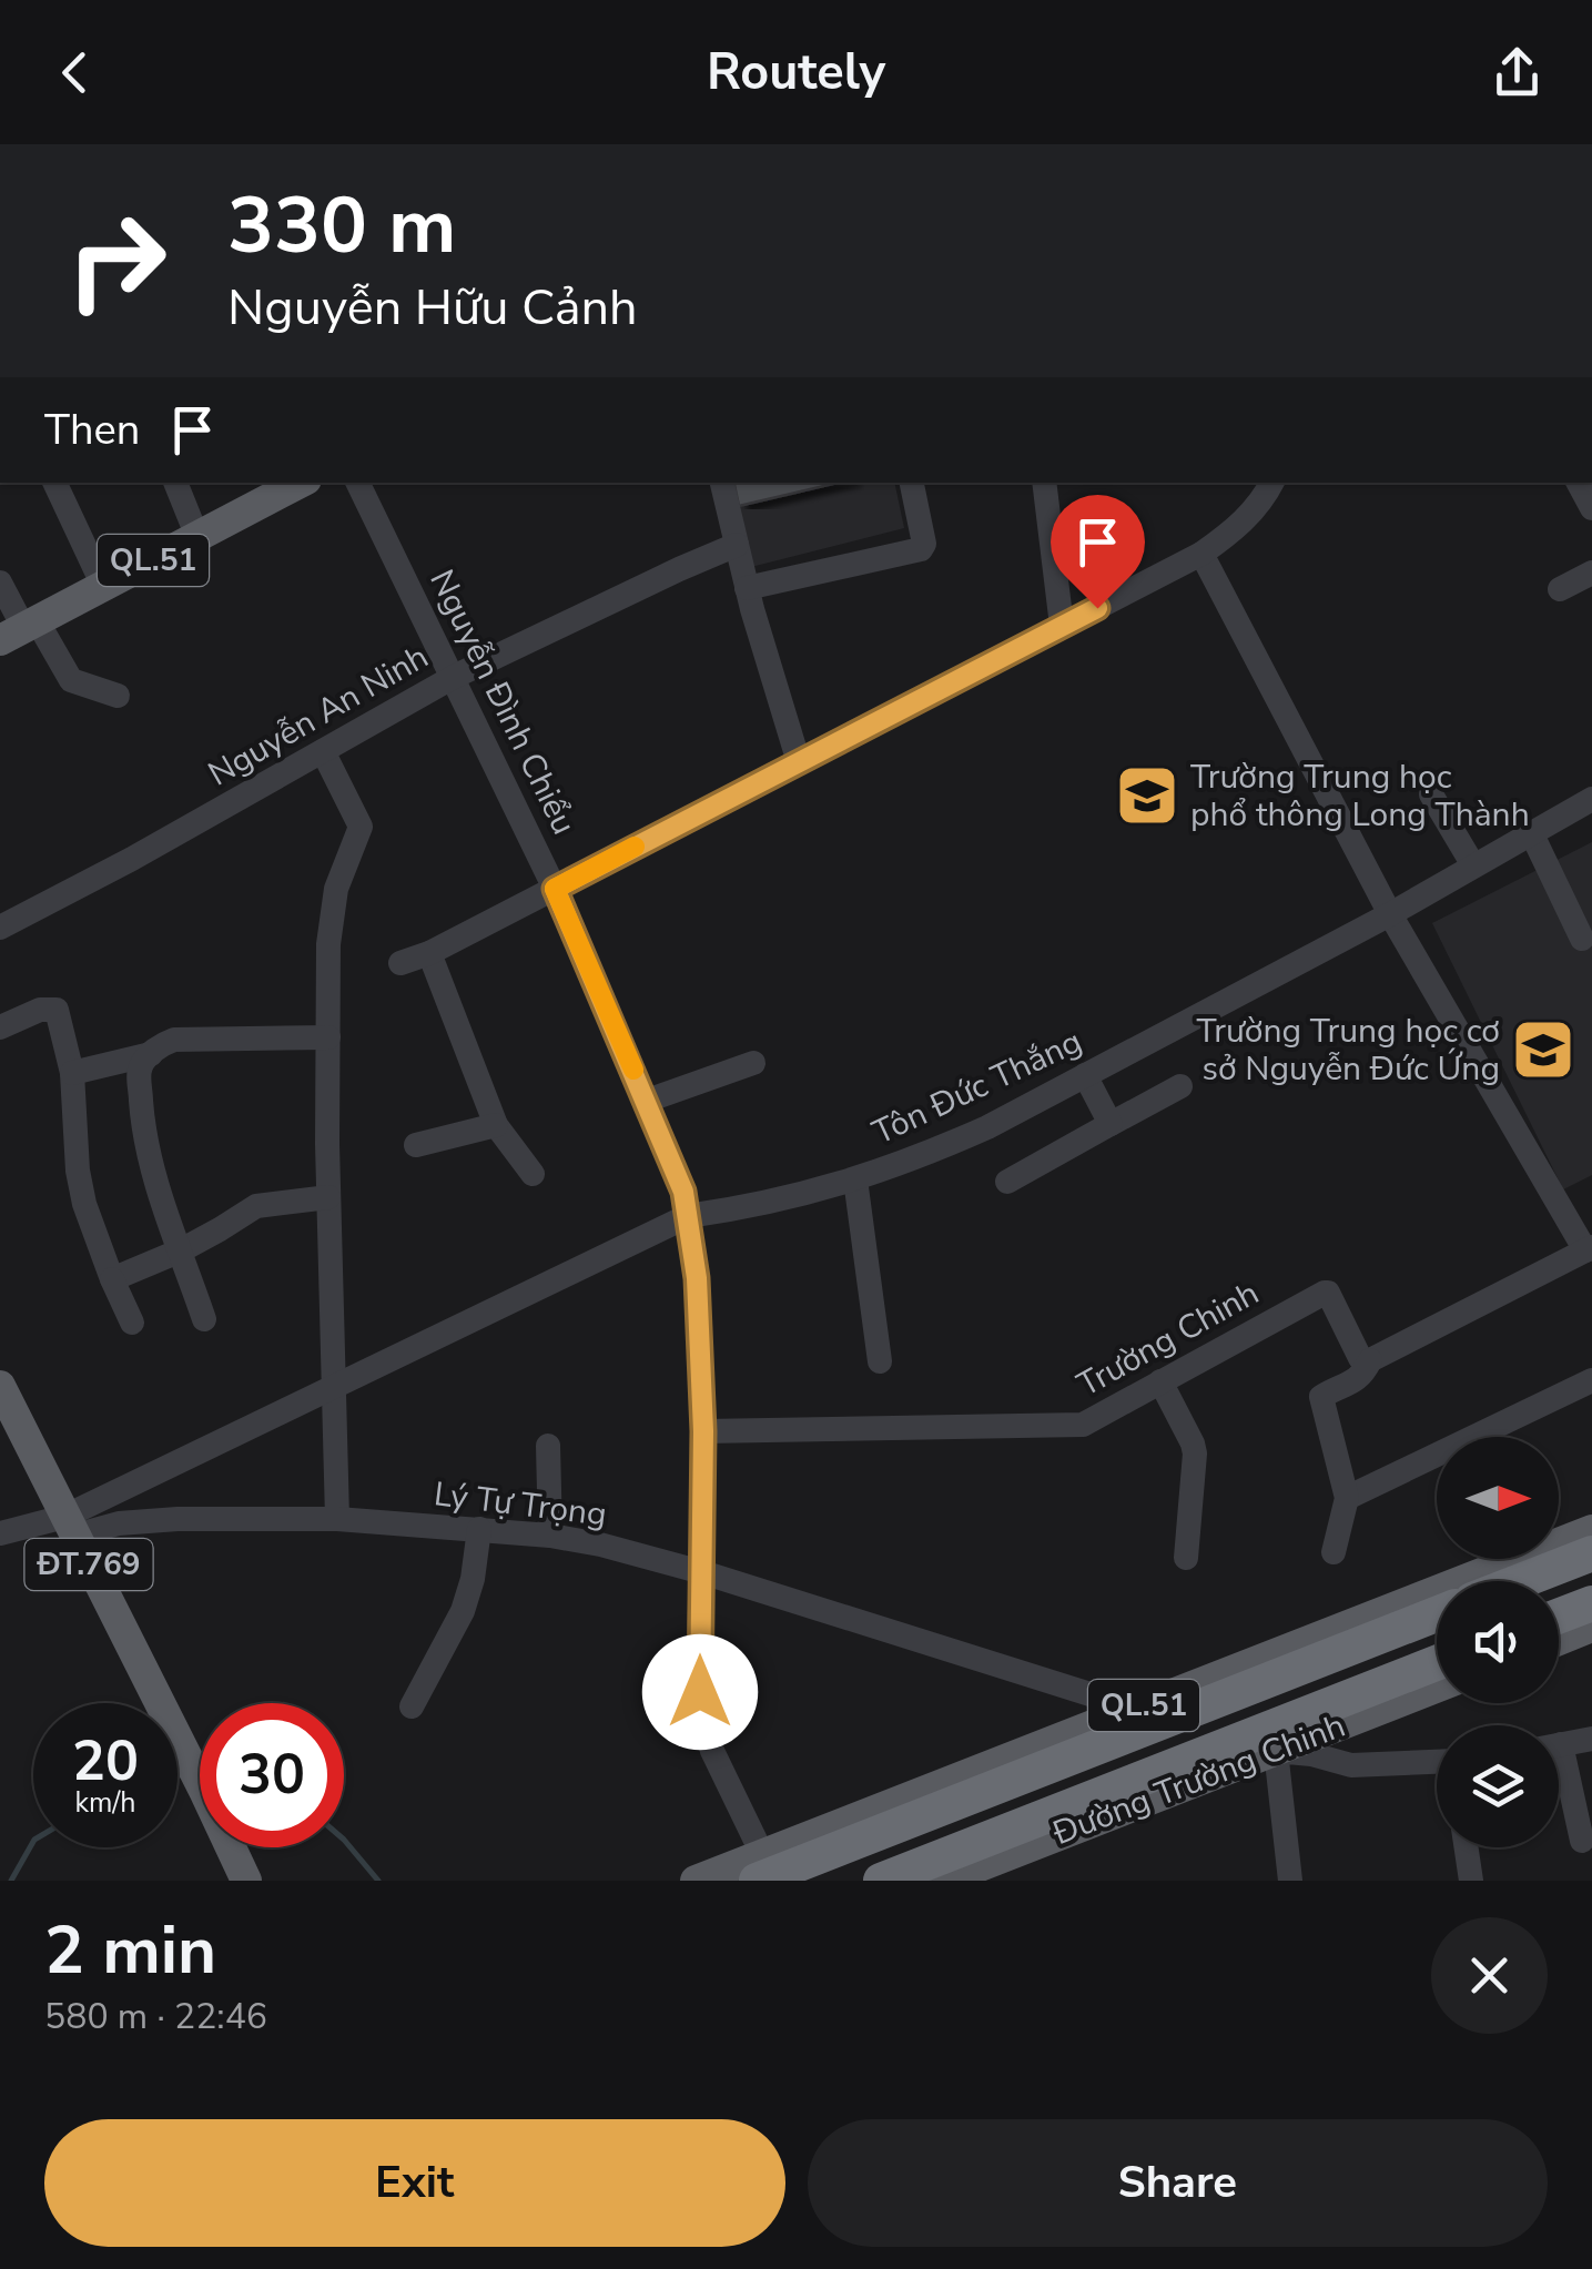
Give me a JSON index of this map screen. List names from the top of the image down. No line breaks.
{"streets":{"highway":["QL.51","Đường Trường Chinh"],"main road":["ĐT.769"],"street":["Nguyễn Đình Chiểu","Nguyễn An Ninh","Tôn Đức Thắng","Trường Chinh","Lý Tự Trọng"]},"crossings":[["Nguyễn Đình Chiểu","Nguyễn An Ninh"],["Nguyễn Đình Chiểu","Tôn Đức Thắng"],["Nguyễn Đình Chiểu","Trường Chinh"],["Nguyễn Đình Chiểu","Lý Tự Trọng"],["Nguyễn Đình Chiểu","Đường Trường Chinh"],["Tôn Đức Thắng","Lý Tự Trọng"],["Tôn Đức Thắng","ĐT.769"],["Lý Tự Trọng","ĐT.769"],["Lý Tự Trọng","Đường Trường Chinh"]],"places":{"school or university":["Trường Trung học phổ thông Long Thành","Trường Trung học cơ sở Nguyễn Đức Ứng"]},"north":"right","page":{"header":"Routely","turn":["330 m","Nguyễn Hữu Cảnh"],"then":"Then","speed":"20 km/h","limit":"30","heading":["2 min","580 m · 22:46"],"buttons":["Exit","Share"]}}
